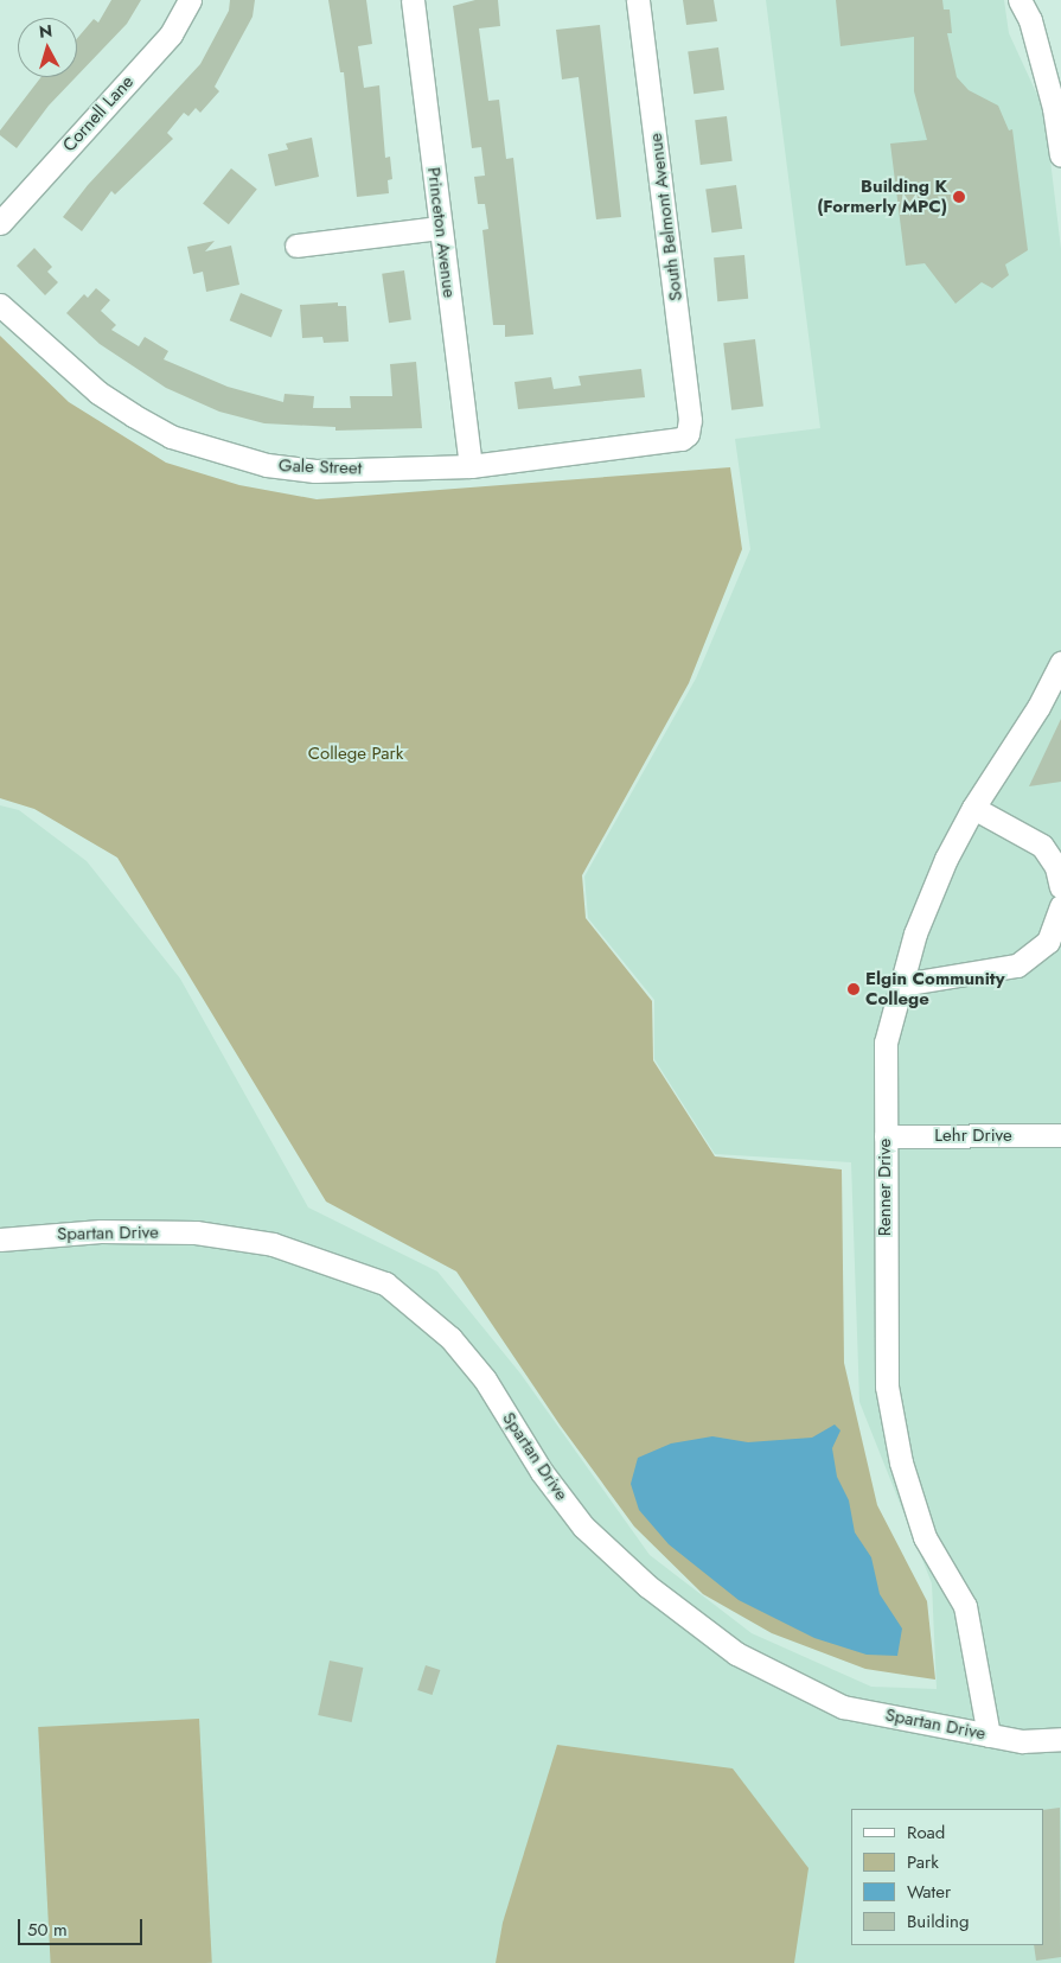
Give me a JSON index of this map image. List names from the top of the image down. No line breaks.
{"streets":{"street":["Cornell Lane","South Belmont Avenue","Princeton Avenue","Gale Street","Lehr Drive","Renner Drive","Spartan Drive"]},"crossings":[["South Belmont Avenue","Gale Street"],["Princeton Avenue","Gale Street"],["Lehr Drive","Renner Drive"],["Renner Drive","Spartan Drive"]],"parks":["College Park"],"places":["Building K (Formerly MPC)","Elgin Community College"],"legend":["Road","Park","Water","Building"],"scale_bar":"50 m","north":"top"}
